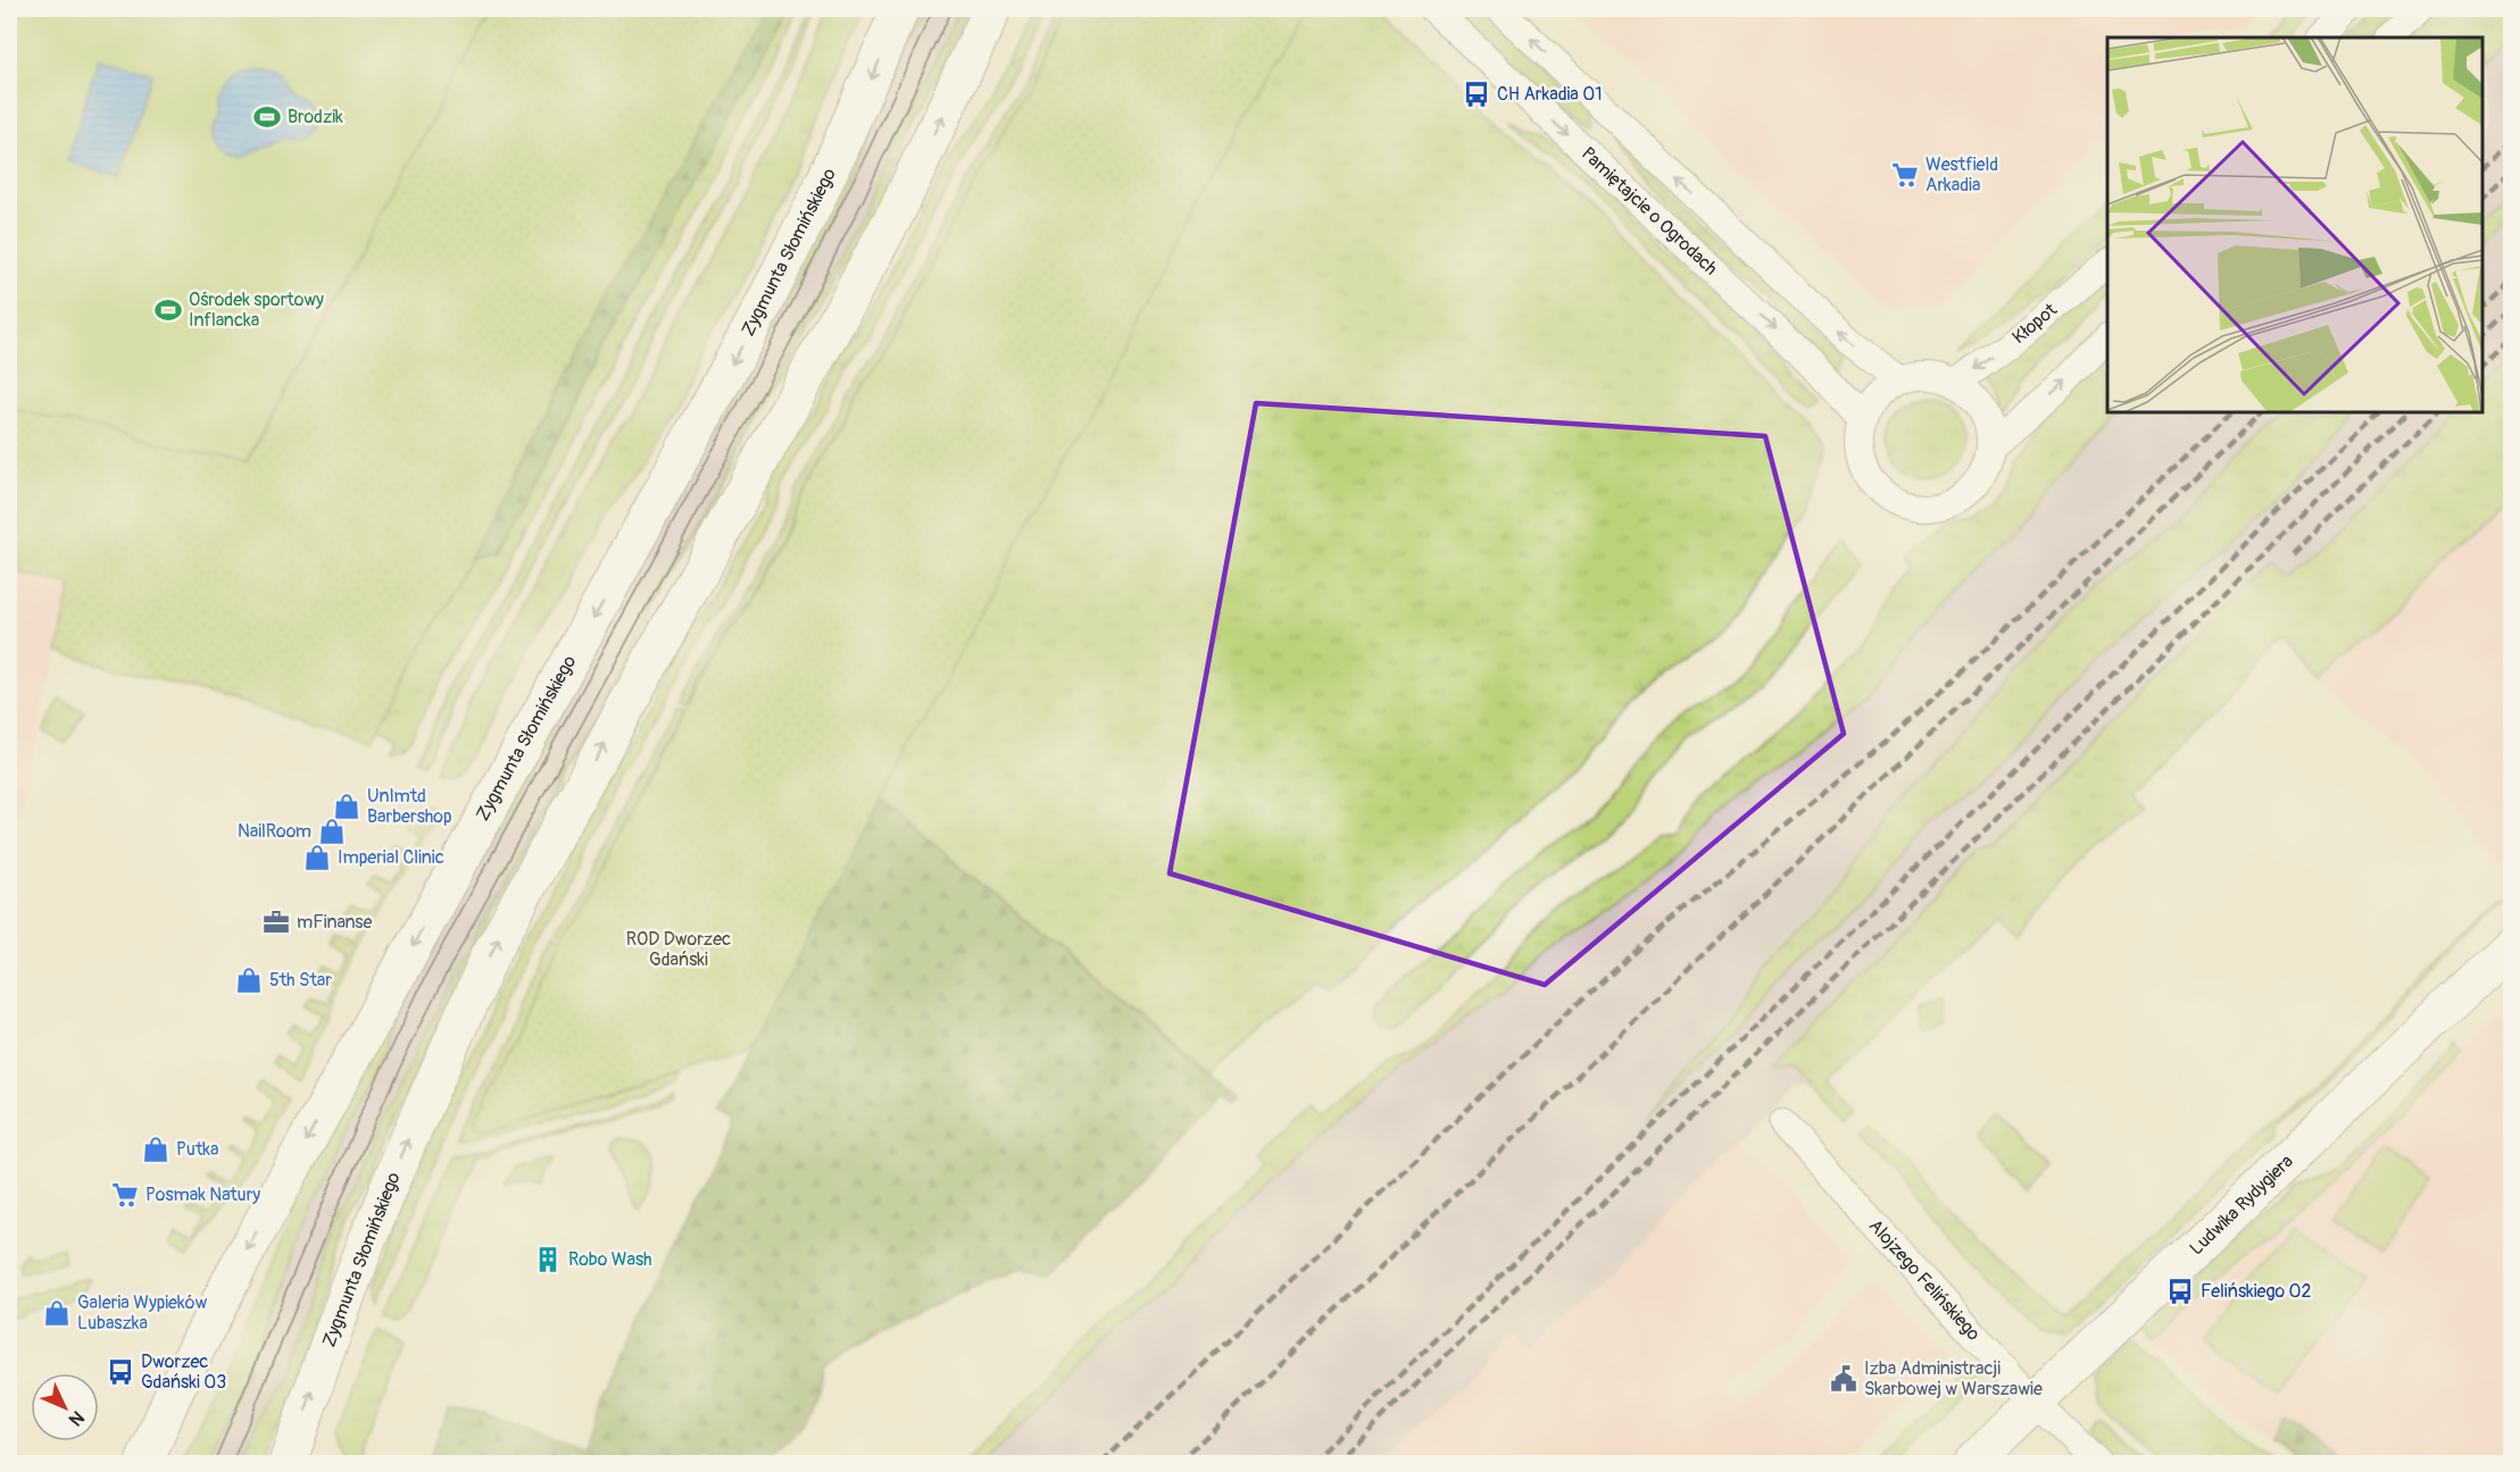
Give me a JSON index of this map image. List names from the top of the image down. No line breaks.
{"streets":{"main road":["Zygmunta Słomińskiego","Ludwika Rydygiera"],"street":["Pamiętajcie o Ogrodach","Kłopot","Alojzego Felińskiego"]},"crossings":[["Pamiętajcie o Ogrodach","Kłopot"],["Ludwika Rydygiera","Alojzego Felińskiego"]],"parks":["ROD Dworzec Gdański"],"places":{"bus stop":["CH Arkadia 01","Felińskiego 02","Dworzec Gdański 03"],"sports":["Brodzik","Ośrodek sportowy Inflancka"],"supermarket":["Westfield Arkadia","Posmak Natury"],"shop":["Unlmtd Barbershop","NailRoom","Imperial Clinic","5th Star","Putka","Galeria Wypieków Lubaszka"],"office":["mFinanse"],"building":["Robo Wash"],"public building":["Izba Administracji Skarbowej w Warszawie"]},"north":"bottom right"}
